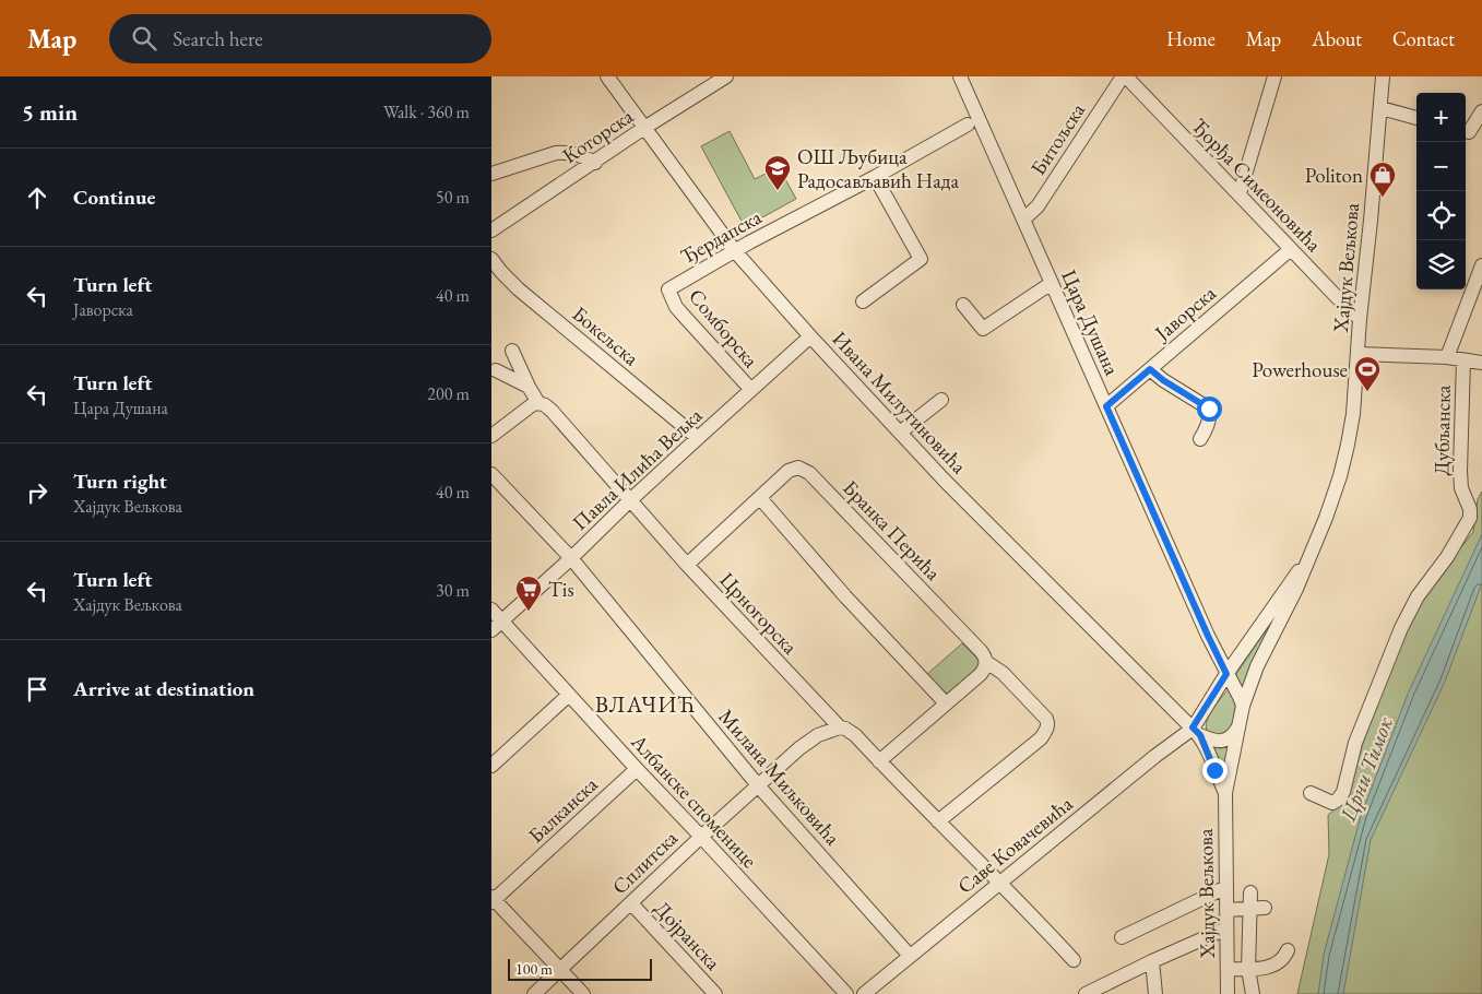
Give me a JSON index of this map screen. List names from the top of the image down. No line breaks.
{"streets":{"street":["Которска","Битољска","Ђорђа Симеоновића","Ђердапска","Хајдук Вељкова","Јаворска","Цара Душана","Сомборска","Бокељска","Ивана Милутиновића","Дубљанска","Павла Илића Вељка","Бранка Перића","Црногорска","Милана Миљковића","Албанске споменице","Балканска","Саве Ковачевића","Сплитска","Дојранска"]},"crossings":[["Которска","Ивана Милутиновића"],["Битољска","Ђорђа Симеоновића"],["Битољска","Цара Душана"],["Ђорђа Симеоновића","Хајдук Вељкова"],["Ђорђа Симеоновића","Јаворска"],["Ђердапска","Сомборска"],["Ђердапска","Ивана Милутиновића"],["Хајдук Вељкова","Цара Душана"],["Хајдук Вељкова","Ивана Милутиновића"],["Хајдук Вељкова","Саве Ковачевића"],["Јаворска","Цара Душана"],["Сомборска","Павла Илића Вељка"],["Бокељска","Павла Илића Вељка"],["Ивана Милутиновића","Павла Илића Вељка"],["Ивана Милутиновића","Саве Ковачевића"],["Павла Илића Вељка","Црногорска"],["Павла Илића Вељка","Милана Миљковића"],["Павла Илића Вељка","Албанске споменице"],["Бранка Перића","Црногорска"],["Црногорска","Саве Ковачевића"],["Црногорска","Сплитска"],["Милана Миљковића","Саве Ковачевића"],["Милана Миљковића","Сплитска"],["Албанске споменице","Балканска"],["Албанске споменице","Сплитска"],["Сплитска","Дојранска"]],"districts":["ВЛАЧИЋ"],"water":["Црни Тимок"],"places":{"school or university":["ОШ Љубица Радосављавић Нада"],"shop":["Politon"],"sports":["Powerhouse"],"supermarket":["Tis"]},"scale_bar":"100 m","page":{"header":"Map","search":"Search here","nav":["Home","Map","About","Contact"],"heading":["5 min","Walk · 360 m"],"map_buttons":["+","−"],"list":[["Continue","50 m"],["Turn left","Јаворска","40 m"],["Turn left","Цара Душана","200 m"],["Turn right","Хајдук Вељкова","40 m"],["Turn left","Хајдук Вељкова","30 m"],"Arrive at destination"],"scale":"100 m"}}
